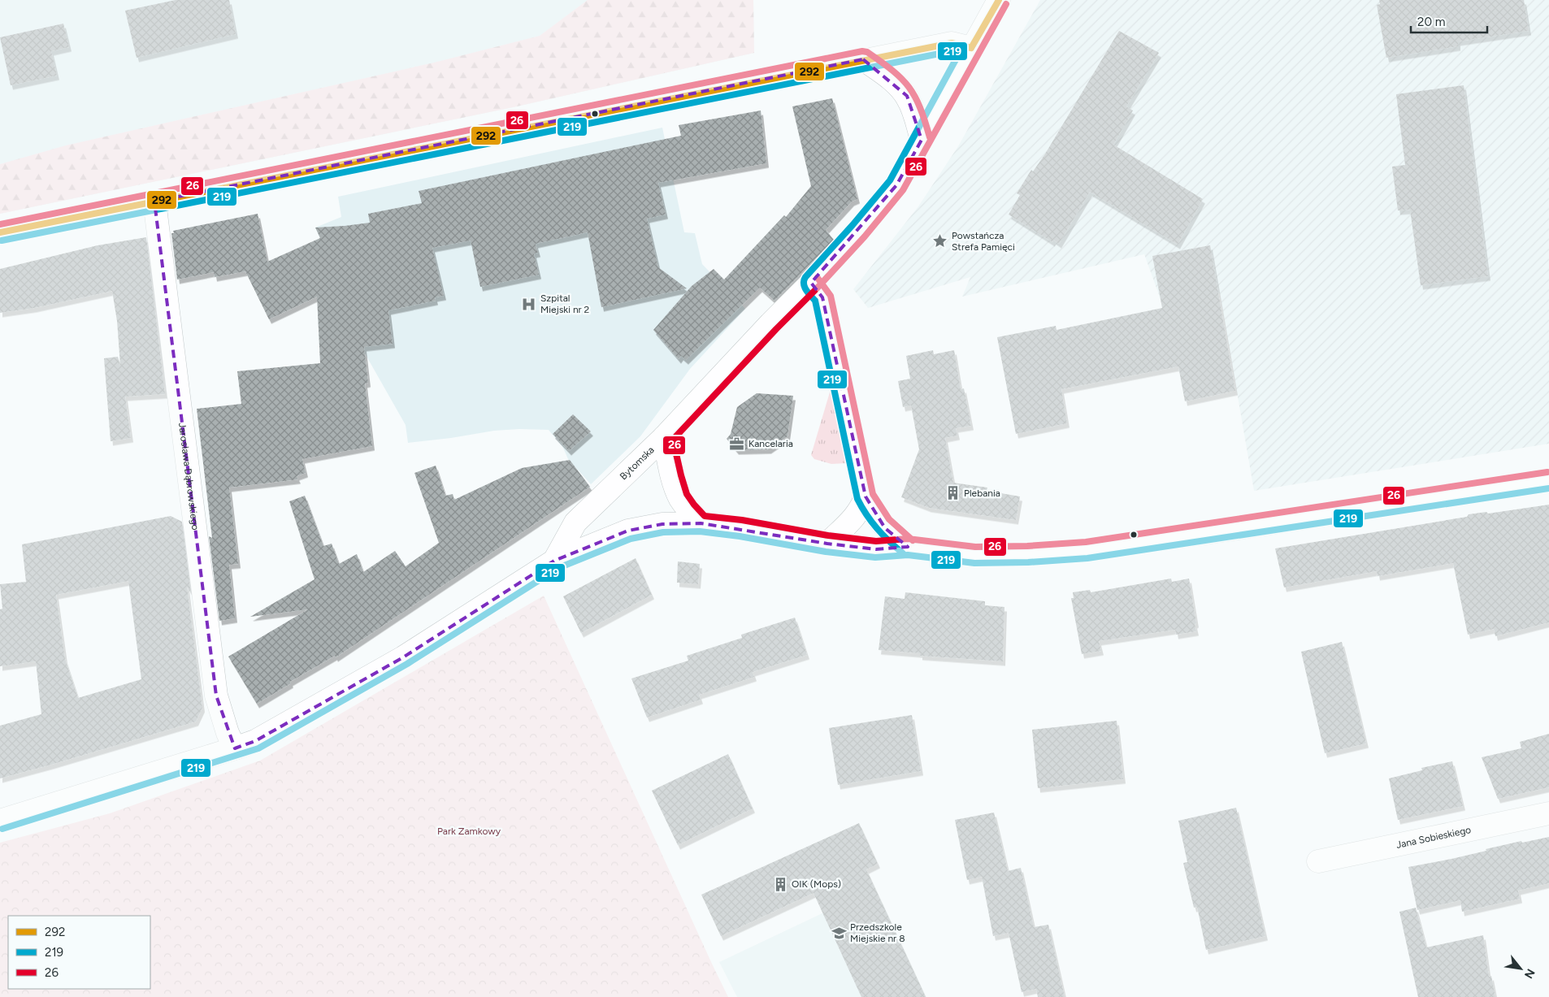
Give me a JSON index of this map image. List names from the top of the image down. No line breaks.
{"streets":{"street":["Bytomska","Jarosława Dąbrowskiego","Jana Sobieskiego"]},"crossings":[["Bytomska","Jarosława Dąbrowskiego"]],"parks":["Park Zamkowy"],"places":{"place":["Powstańcza Strefa Pamięci"],"hospital":["Szpital Miejski nr 2"],"office":["Kancelaria"],"building":["Plebania","OIK (Mops)"],"school or university":["Przedszkole Miejskie nr 8"]},"lines":["transit line 292","transit line 26","transit line 219"],"legend":["292","219","26"],"scale_bar":"20 m","north":"bottom right"}
